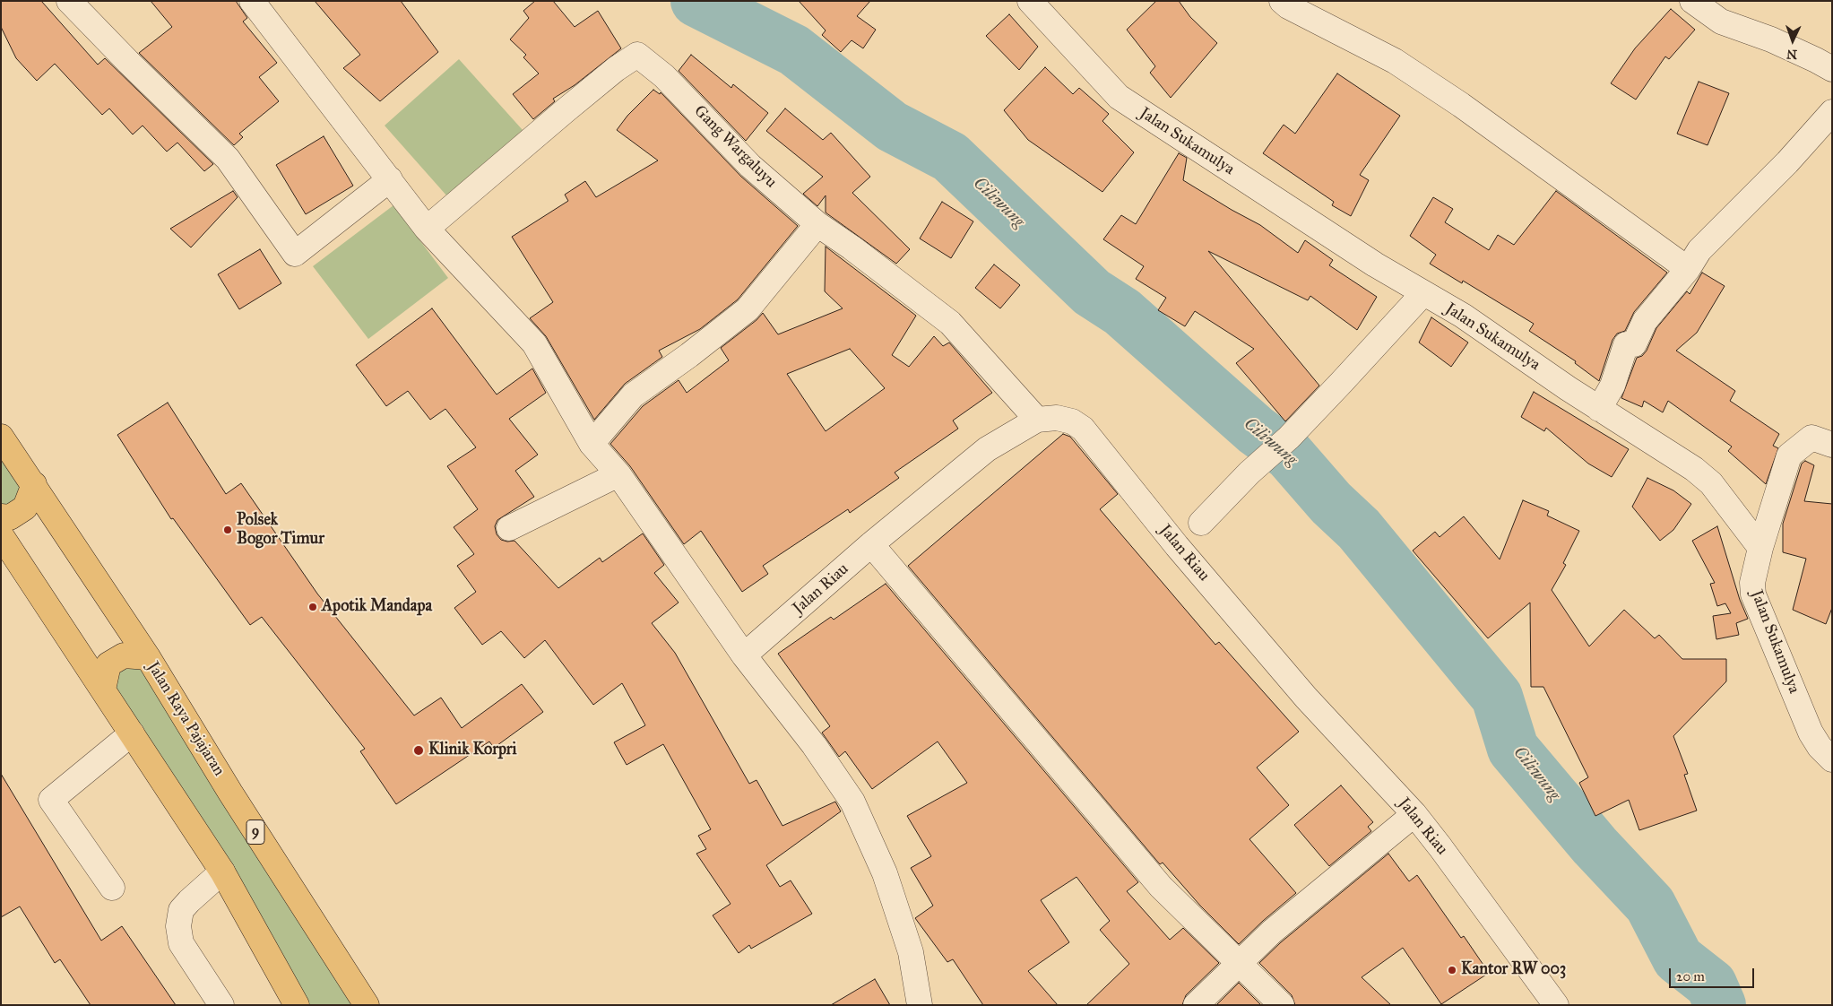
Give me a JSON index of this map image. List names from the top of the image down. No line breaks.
{"streets":{"highway":["Jalan Raya Pajajaran","9"],"street":["Jalan Sukamulya","Gang Wargaluyu","Jalan Riau"]},"crossings":[["Gang Wargaluyu","Jalan Riau"]],"water":["Ciliwung"],"places":["Polsek Bogor Timur","Apotik Mandapa","Klinik Korpri","Kantor RW 003"],"scale_bar":"20 m","north":"bottom"}
